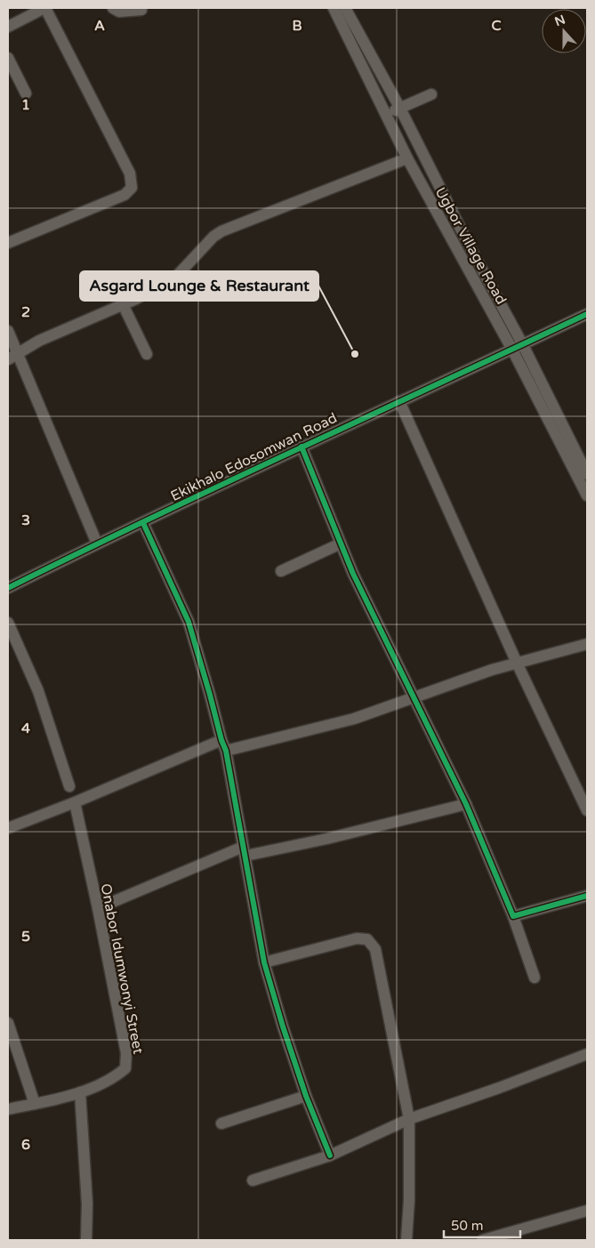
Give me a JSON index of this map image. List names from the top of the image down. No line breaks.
{"streets":{"street":["Ugbor Village Road","Ekikhalo Edosomwan Road","Onabor Idumwonyi Street"]},"crossings":[["Ugbor Village Road","Ekikhalo Edosomwan Road"]],"places":["Asgard Lounge & Restaurant"],"scale_bar":"50 m","north":"top","grid":{"columns":["A","B","C"],"rows":["1","2","3","4","5","6"]}}
